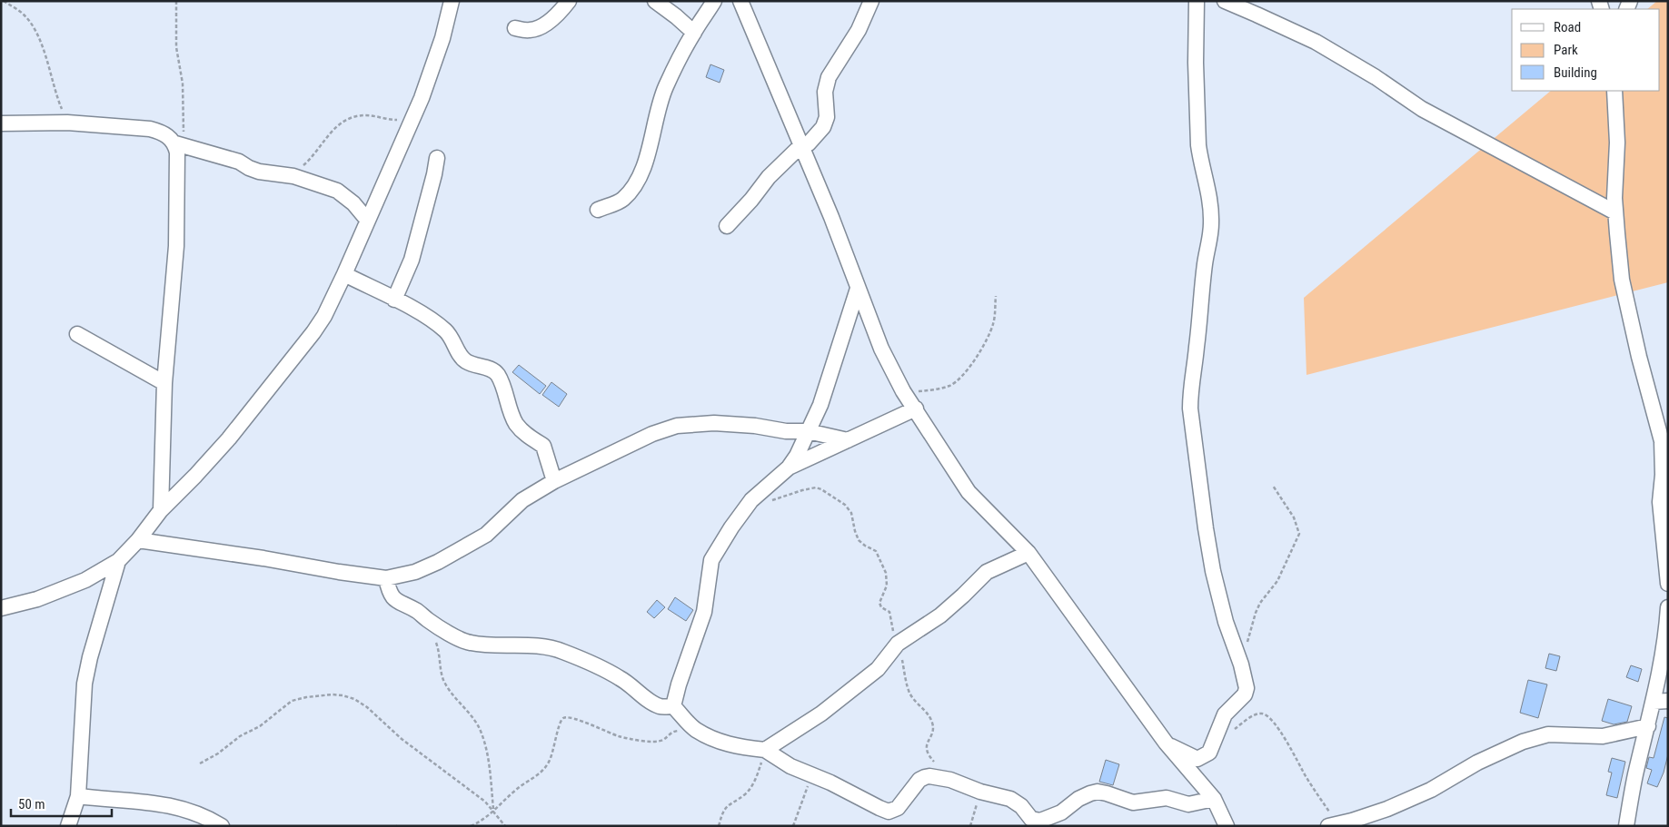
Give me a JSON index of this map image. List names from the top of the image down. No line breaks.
{"legend":["Road","Park","Building"],"scale_bar":"50 m"}
